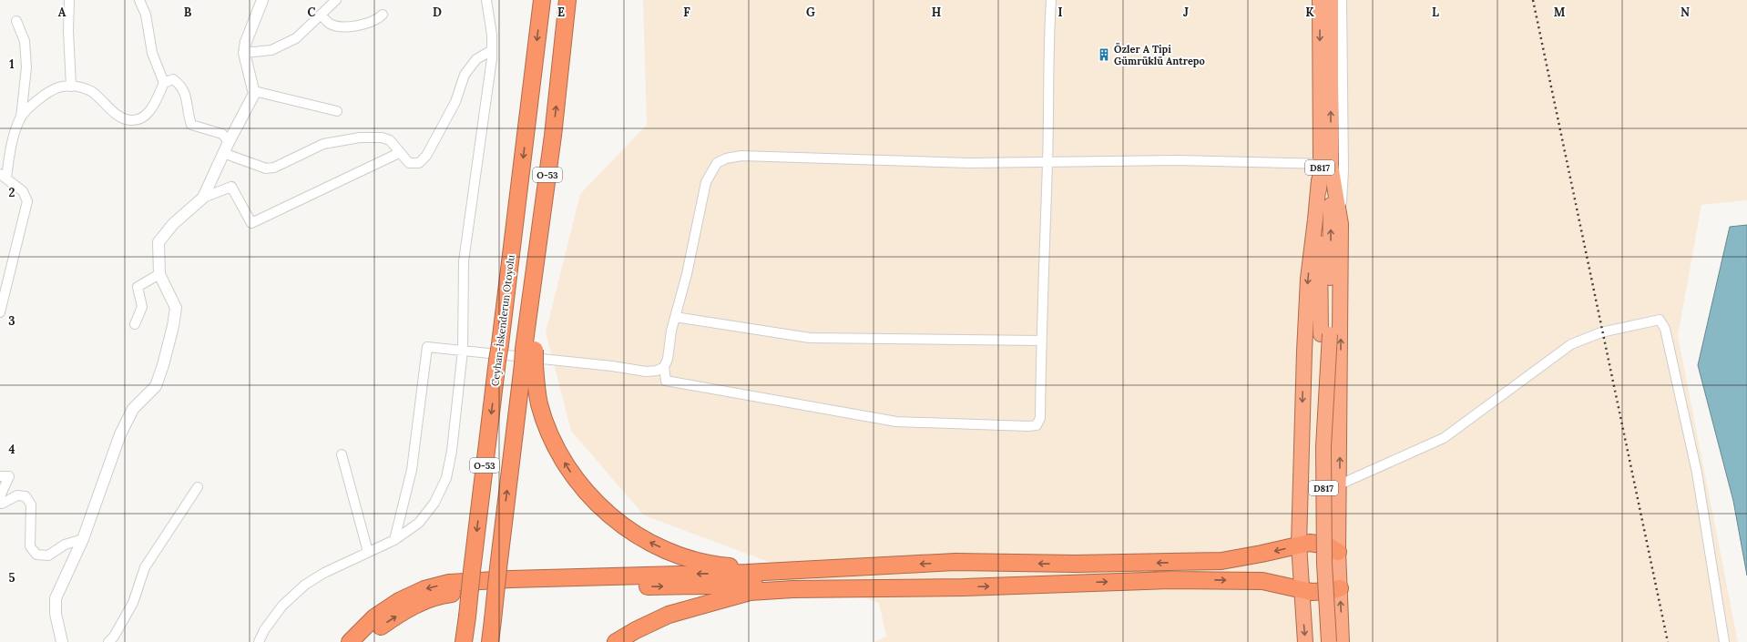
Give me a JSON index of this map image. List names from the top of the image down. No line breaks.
{"streets":{"highway":["D817","O-53","Ceyhan-İskenderun Otoyolu"]},"places":{"building":["Özler A Tipi Gümrüklü Antrepo"]},"grid":{"columns":["A","B","C","D","E","F","G","H","I","J","K","L","M","N"],"rows":["1","2","3","4","5"]}}
